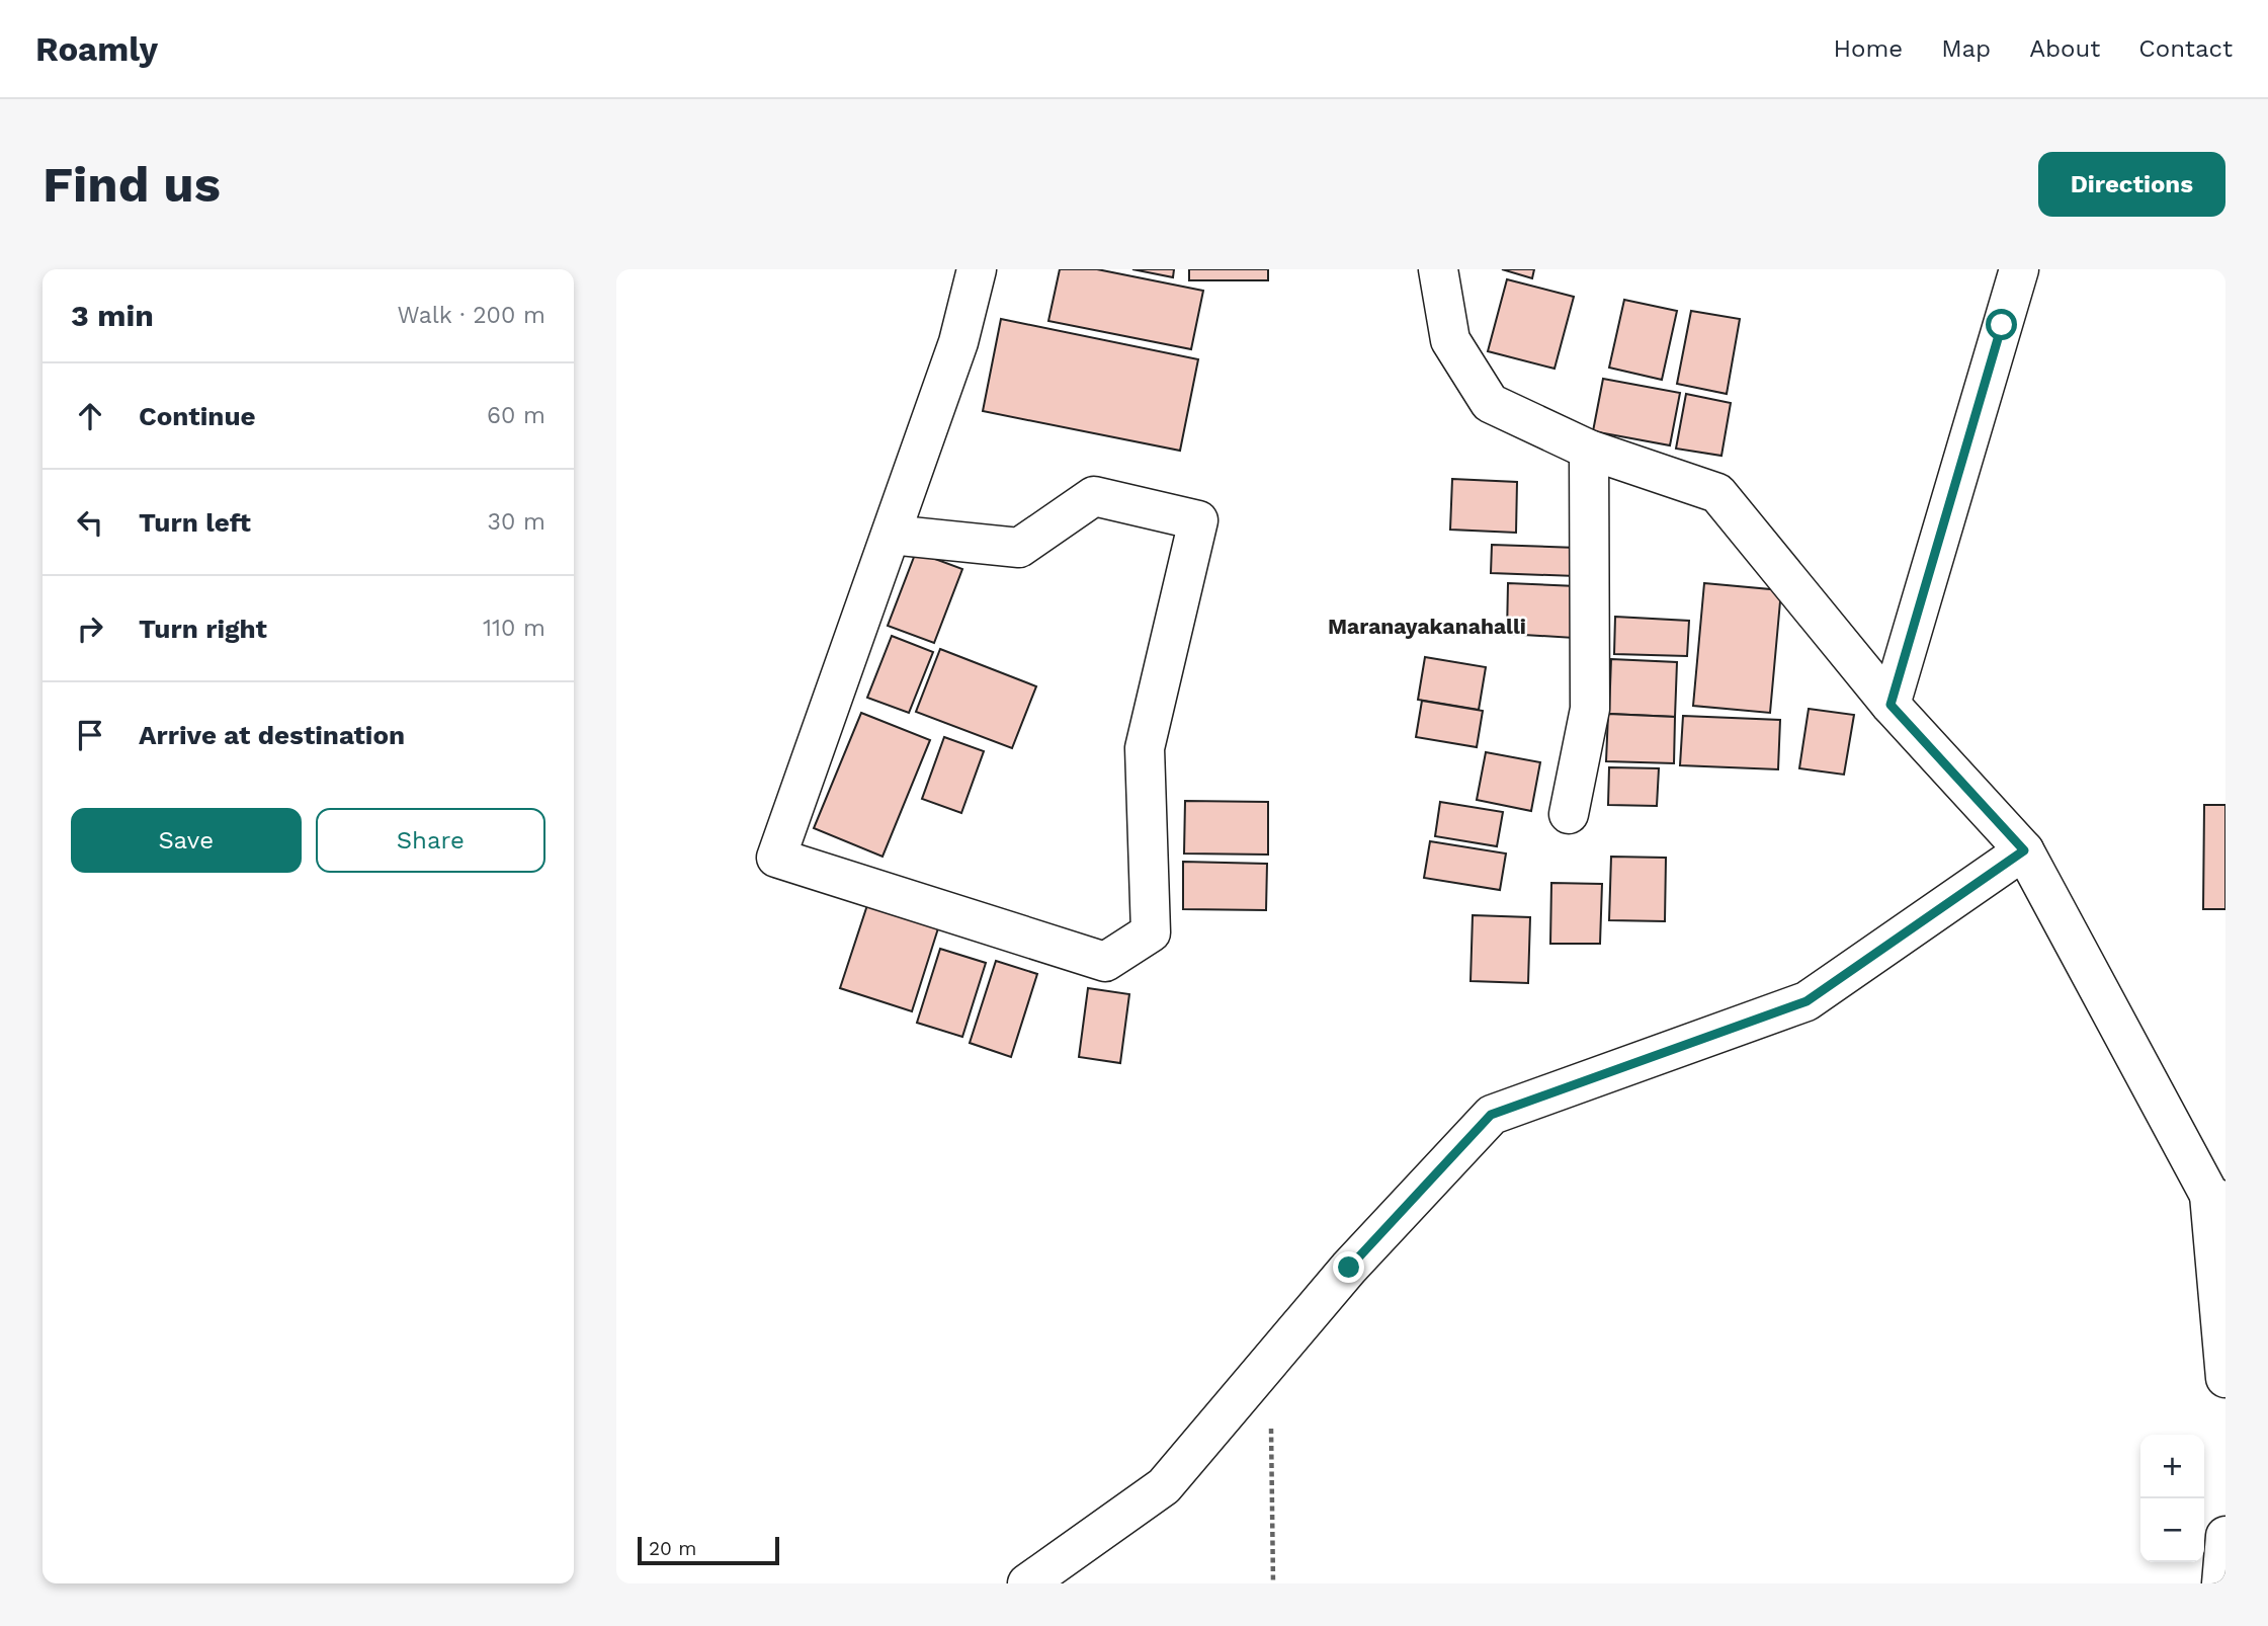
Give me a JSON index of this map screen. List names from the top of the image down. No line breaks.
{"districts":["Maranayakanahalli"],"scale_bar":"20 m","page":{"header":"Roamly","nav":["Home","Map","About","Contact"],"buttons":["Directions",["Save","Share"]],"title":"Find us","heading":["3 min","Walk · 200 m"],"list":[["Continue","60 m"],["Turn left","30 m"],["Turn right","110 m"],"Arrive at destination"],"map_buttons":["+","−"],"scale":"20 m"}}
